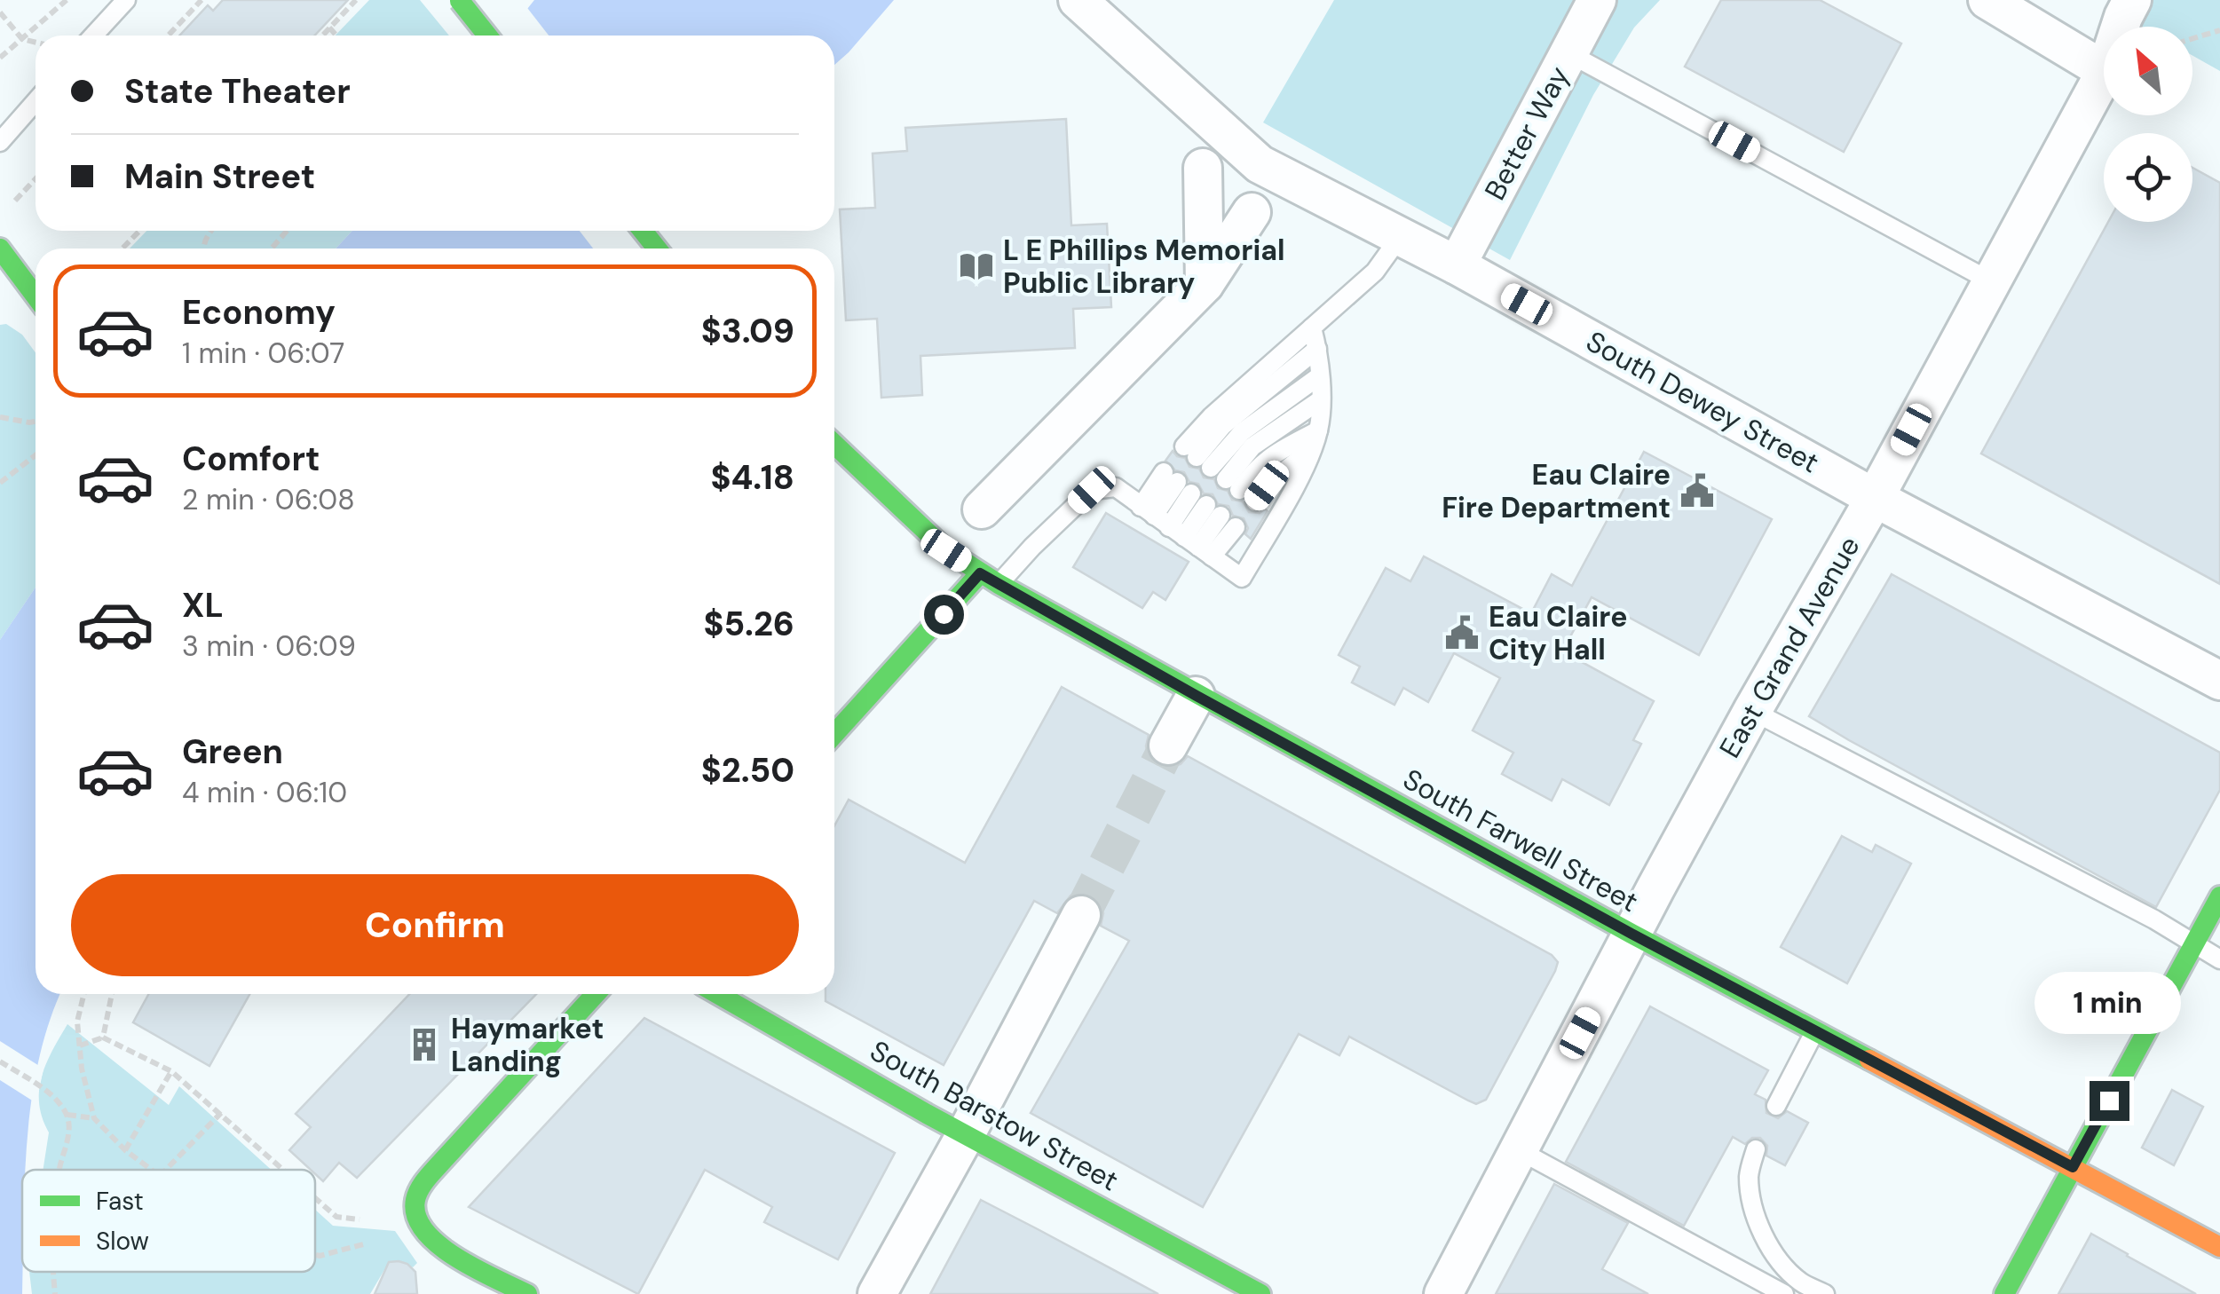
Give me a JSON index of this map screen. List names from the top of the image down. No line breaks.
{"streets":{"street":["Better Way","South Dewey Street","East Grand Avenue","South Farwell Street","South Barstow Street"]},"crossings":[["Better Way","South Dewey Street"],["South Dewey Street","East Grand Avenue"],["East Grand Avenue","South Farwell Street"]],"places":{"library":["L E Phillips Memorial Public Library"],"public building":["Eau Claire Fire Department","Eau Claire City Hall"],"building":["Haymarket Landing"]},"legend":["Fast","Slow"],"north":"top left","page":{"banner":["State Theater","Main Street"],"list":[{"name":"Economy","note":"1 min · 06:07","value":"$3.09"},{"name":"Comfort","note":"2 min · 06:08","value":"$4.18"},{"name":"XL","note":"3 min · 06:09","value":"$5.26"},{"name":"Green","note":"4 min · 06:10","value":"$2.50"}],"buttons":"Confirm","bubble":"1 min"}}
